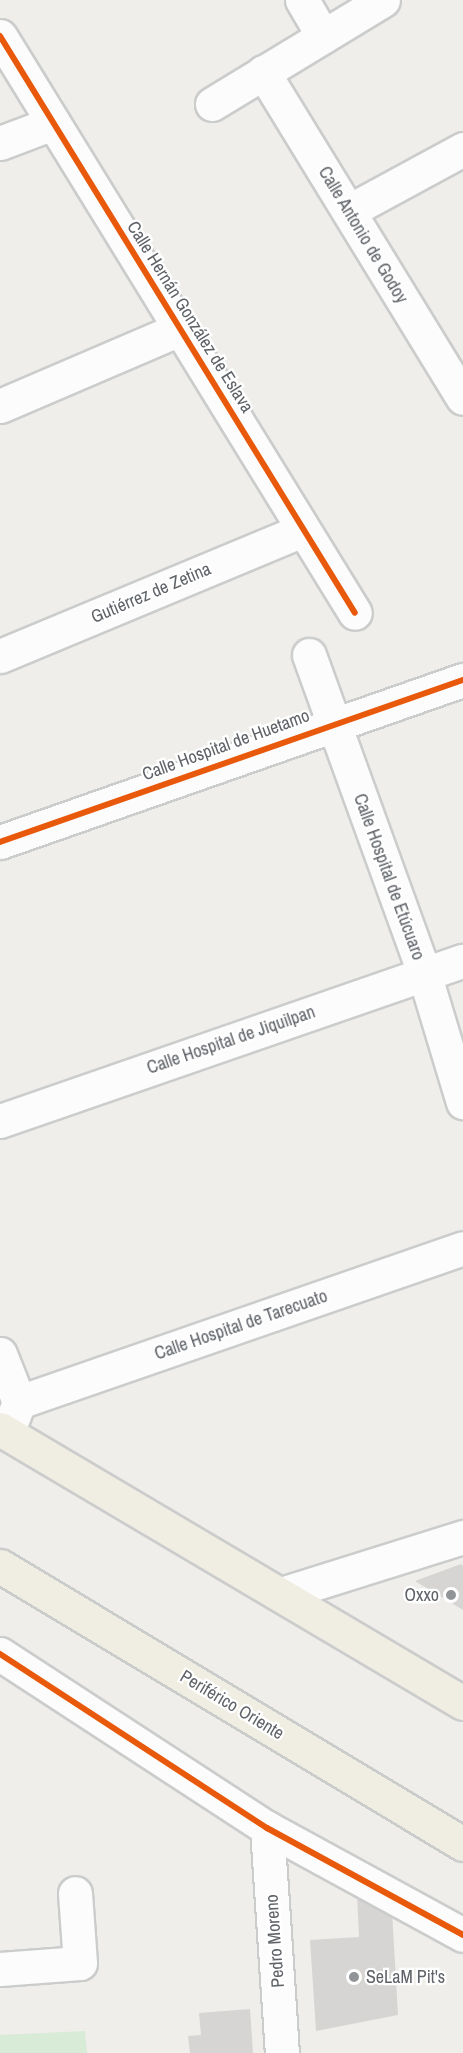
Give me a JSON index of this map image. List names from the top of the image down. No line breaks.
{"streets":{"highway":["Periférico Oriente"],"street":["Calle Antonio de Godoy","Calle Hernán González de Eslava","Gutiérrez de Zetina","Calle Hospital de Huetamo","Calle Hospital de Etúcuaro","Calle Hospital de Jiquilpan","Calle Hospital de Tarecuato","Pedro Moreno"]},"crossings":[["Calle Hernán González de Eslava","Gutiérrez de Zetina"],["Calle Hospital de Huetamo","Calle Hospital de Etúcuaro"],["Calle Hospital de Etúcuaro","Calle Hospital de Jiquilpan"]],"places":["Oxxo","SeLaM Pit's"]}
